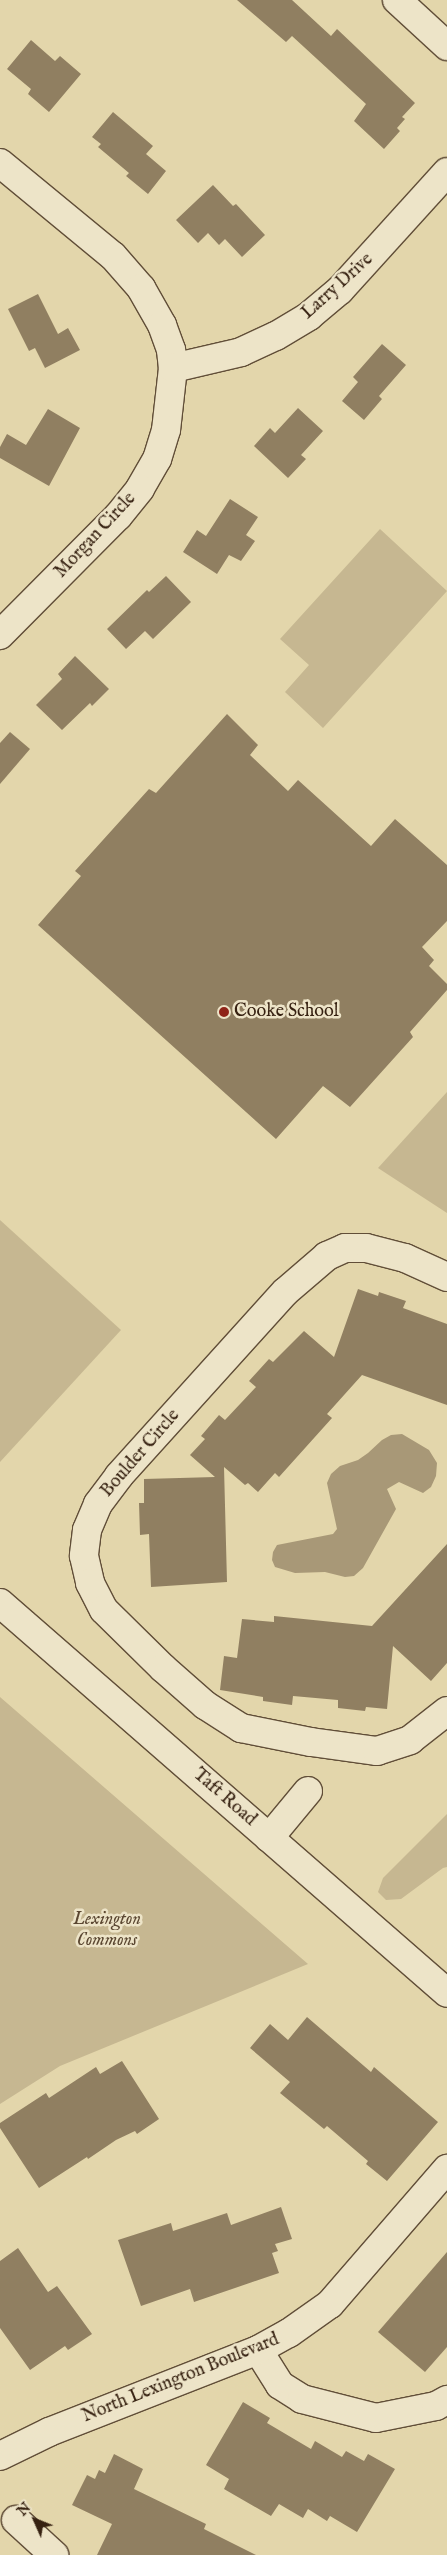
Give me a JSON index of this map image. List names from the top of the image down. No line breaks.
{"streets":{"street":["Larry Drive","Morgan Circle","Boulder Circle","Taft Road","North Lexington Boulevard"]},"crossings":[["Larry Drive","Morgan Circle"]],"parks":["Lexington Commons"],"places":["Cooke School"],"north":"top left"}
